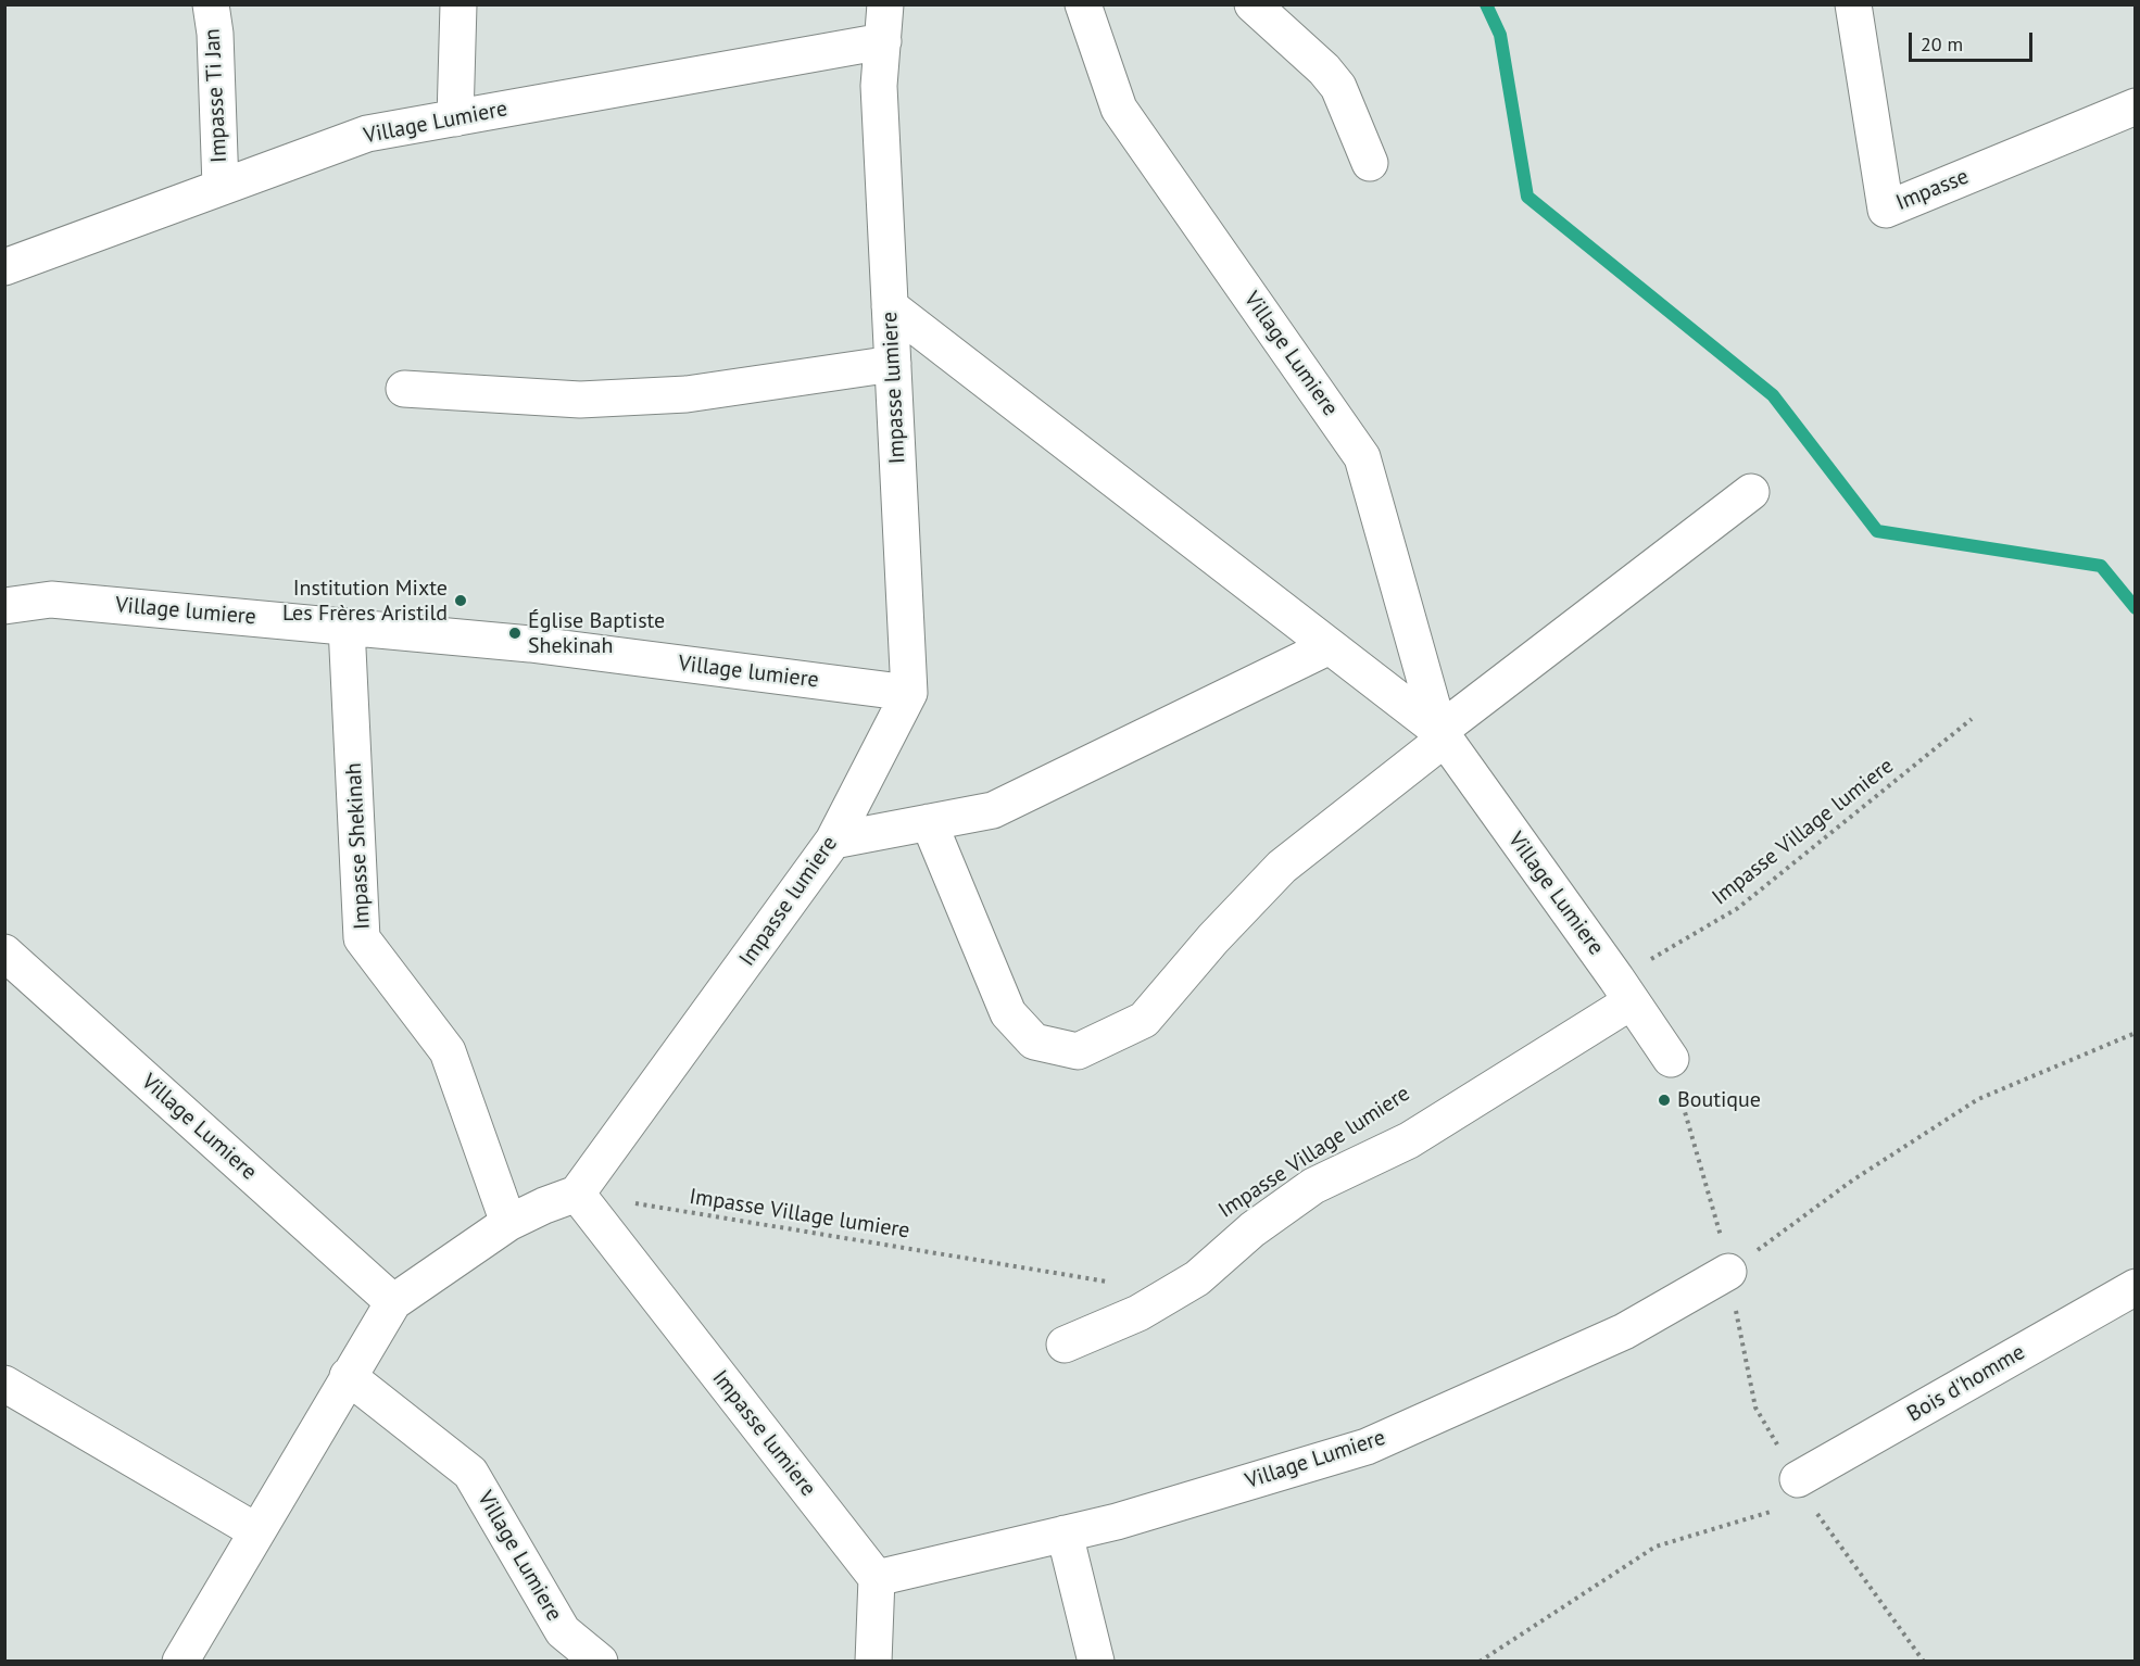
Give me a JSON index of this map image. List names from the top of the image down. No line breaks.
{"streets":{"street":["Impasse Ti Jan","Village Lumiere","Impasse","Impasse lumiere","Village lumiere","Impasse Shekinah","Bois d'homme"],"path":["Impasse Village lumiere"]},"crossings":[["Impasse Ti Jan","Village Lumiere"],["Village Lumiere","Impasse lumiere"],["Village Lumiere","Impasse Village lumiere"],["Impasse lumiere","Village lumiere"],["Impasse lumiere","Impasse Village lumiere"],["Village lumiere","Impasse Shekinah"]],"places":["Institution Mixte Les Frères Aristild","Église Baptiste Shekinah","Boutique"],"scale_bar":"20 m"}
